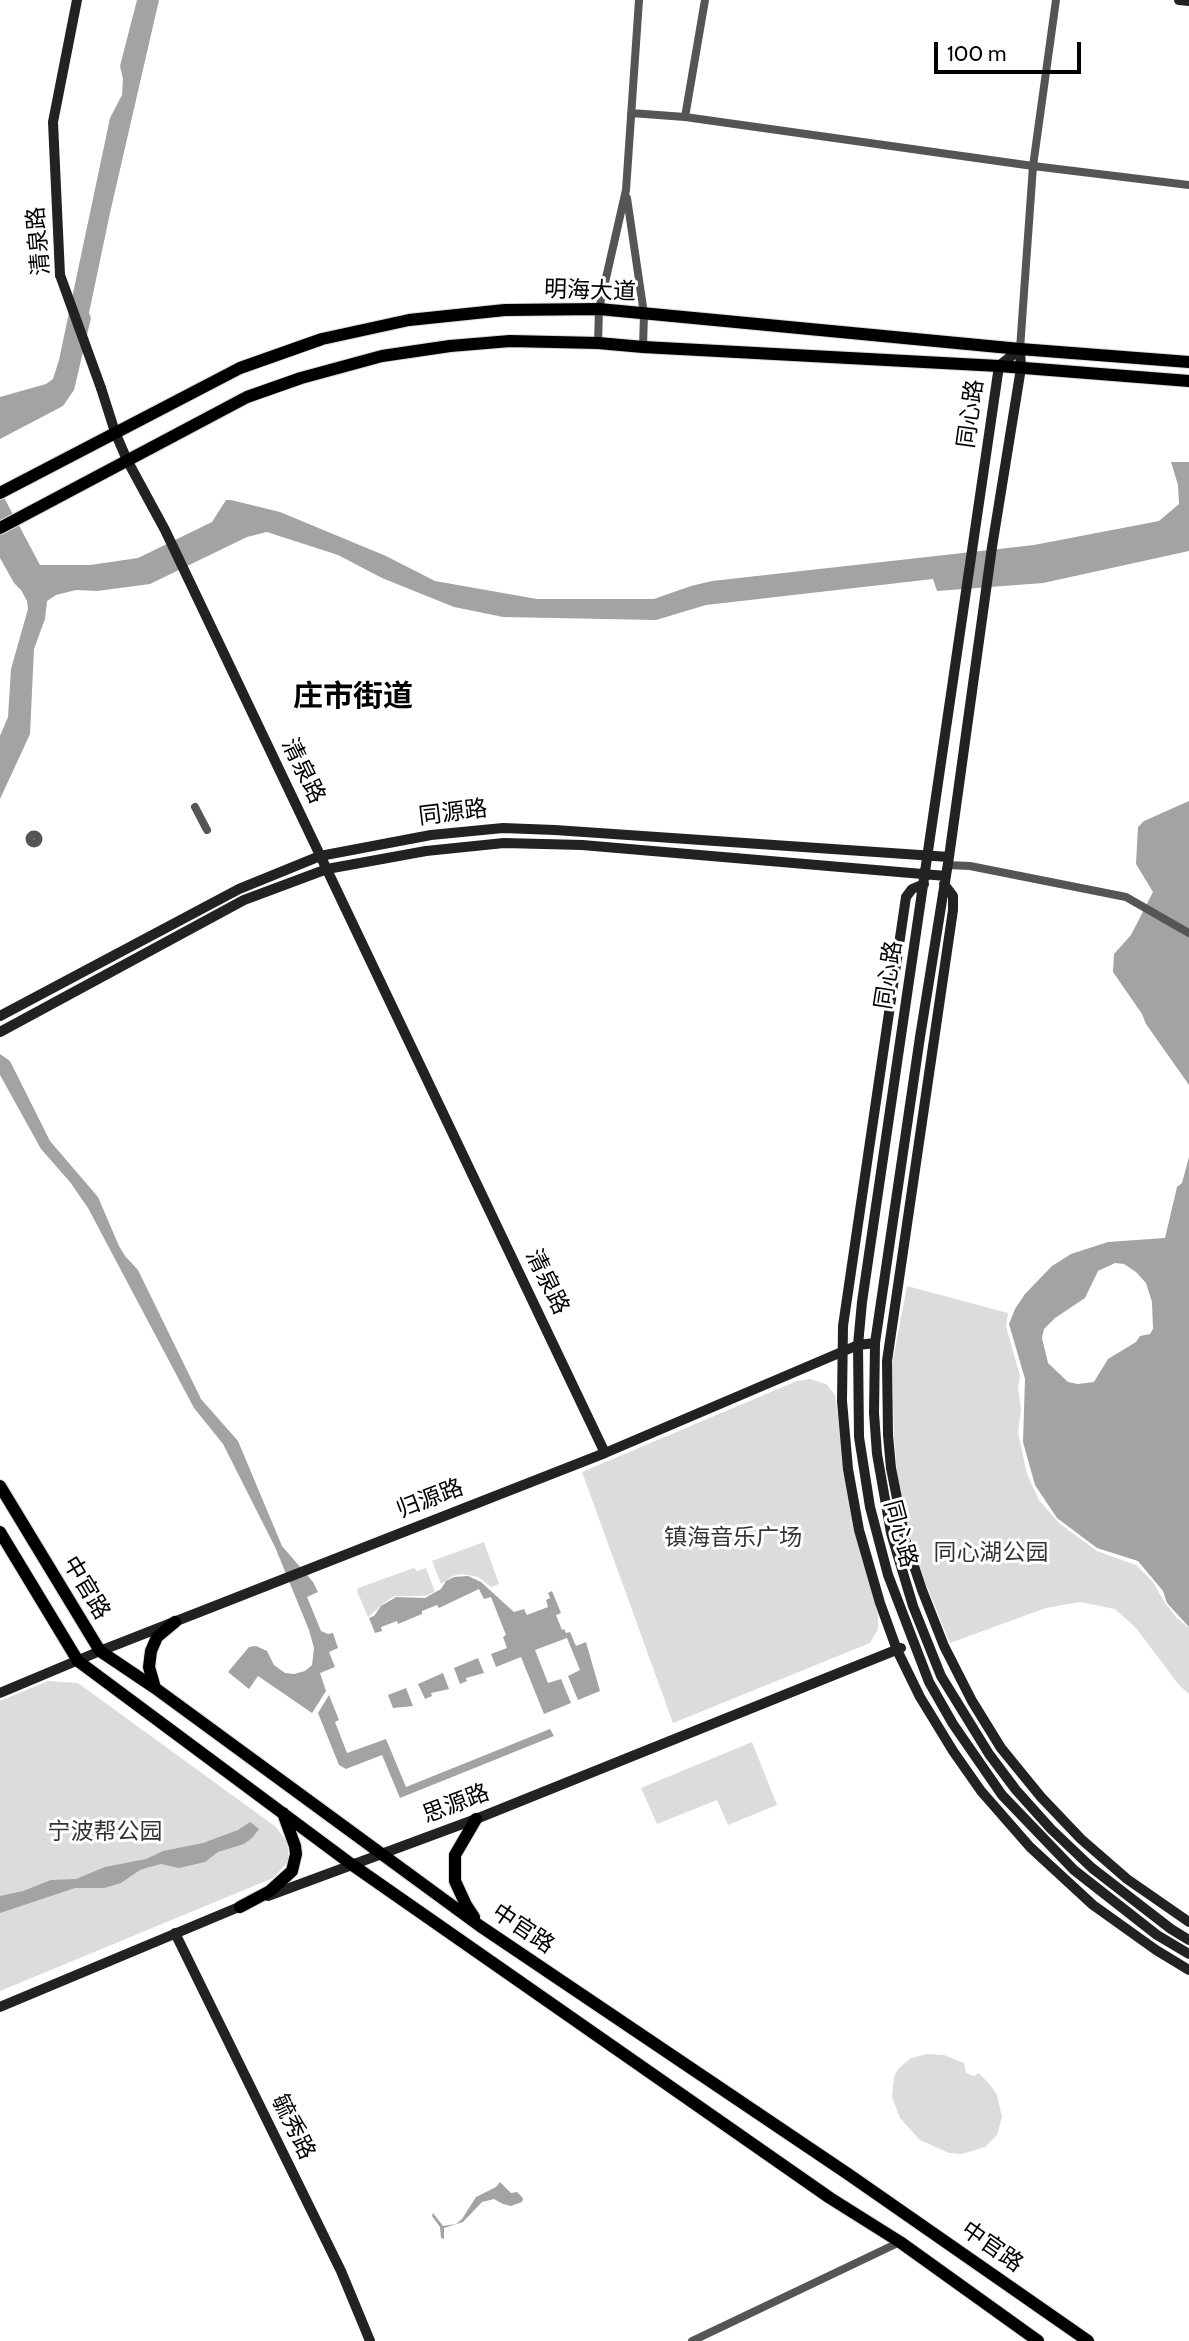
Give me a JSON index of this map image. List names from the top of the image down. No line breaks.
{"streets":{"main road":["明海大道","中官路"],"street":["清泉路","同心路","同源路","归源路","思源路","毓秀路"]},"crossings":[["清泉路","明海大道"],["清泉路","同源路"],["清泉路","归源路"],["明海大道","同心路"],["同心路","同源路"],["同心路","归源路"],["同心路","思源路"],["归源路","中官路"],["中官路","思源路"],["思源路","毓秀路"]],"districts":["庄市街道"],"parks":["镇海音乐广场","同心湖公园","宁波帮公园"],"scale_bar":"100 m"}
